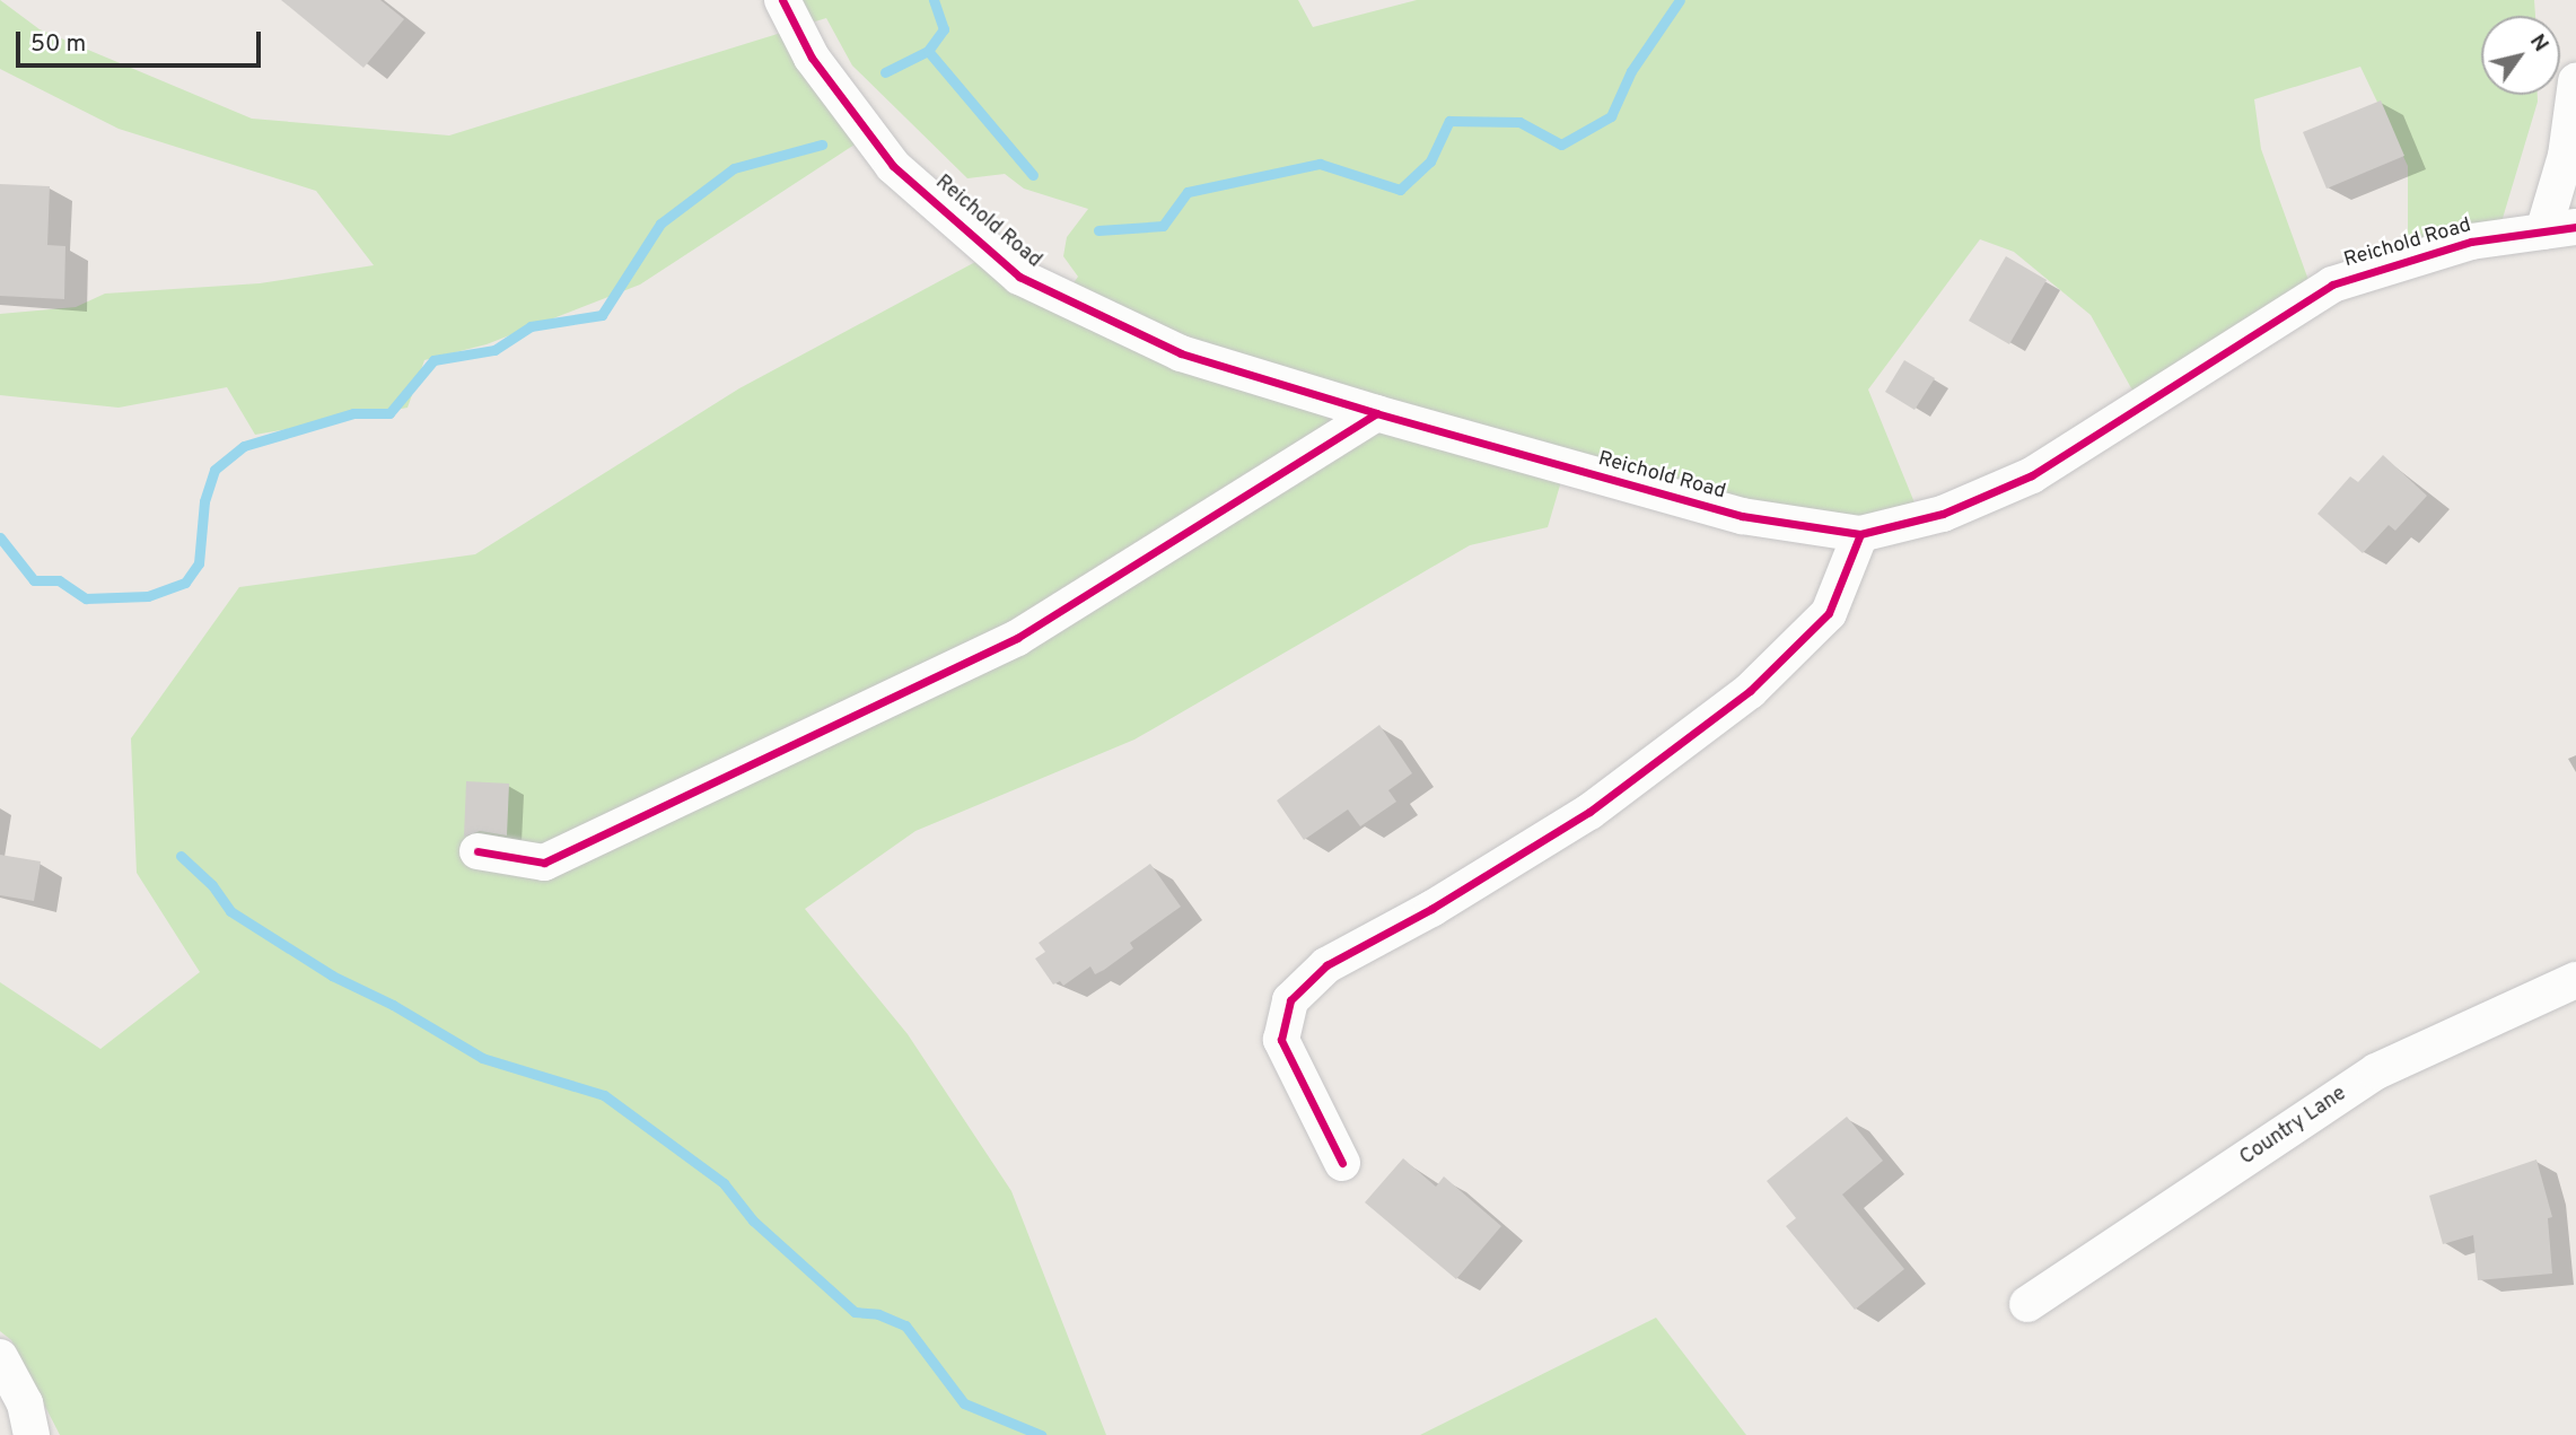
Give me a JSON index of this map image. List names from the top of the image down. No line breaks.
{"streets":{"street":["Reichold Road","Country Lane"]},"scale_bar":"50 m","north":"top right"}
